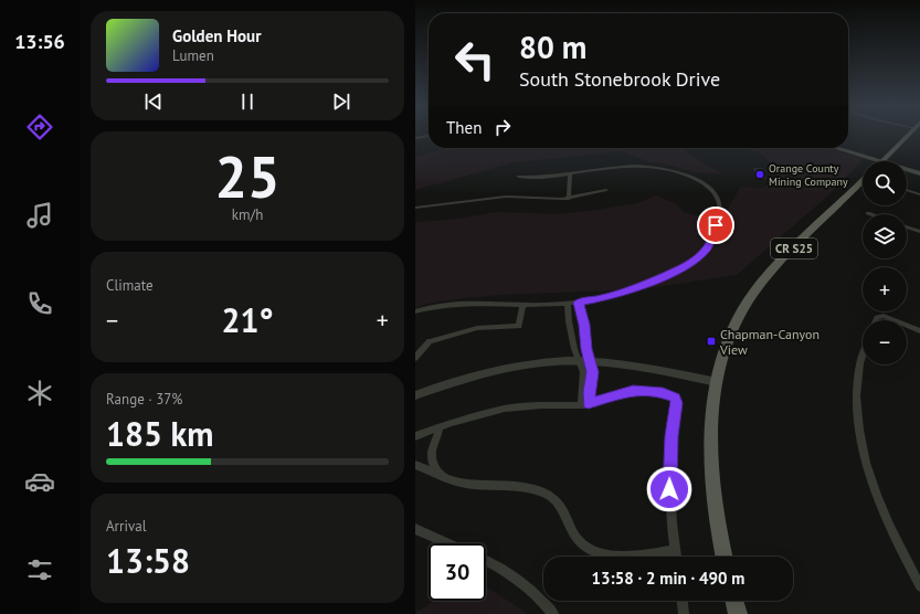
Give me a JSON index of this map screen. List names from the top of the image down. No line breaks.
{"streets":{"main road":["CR S25"]},"places":{"other":["Orange County Mining Company"],"transit":["Chapman-Canyon View"]},"page":{"tabs":"13:56","turn":["80 m","South Stonebrook Drive"],"song":["Golden Hour","Lumen"],"then":"Then","tile":[["25","km/h"],"Climate",["Range · 37%","185 km"],["Arrival","13:58"]],"map_buttons":["+","−"],"heat":["−","21°","+"],"limit":"30","trip":"13:58 · 2 min · 490 m"}}
